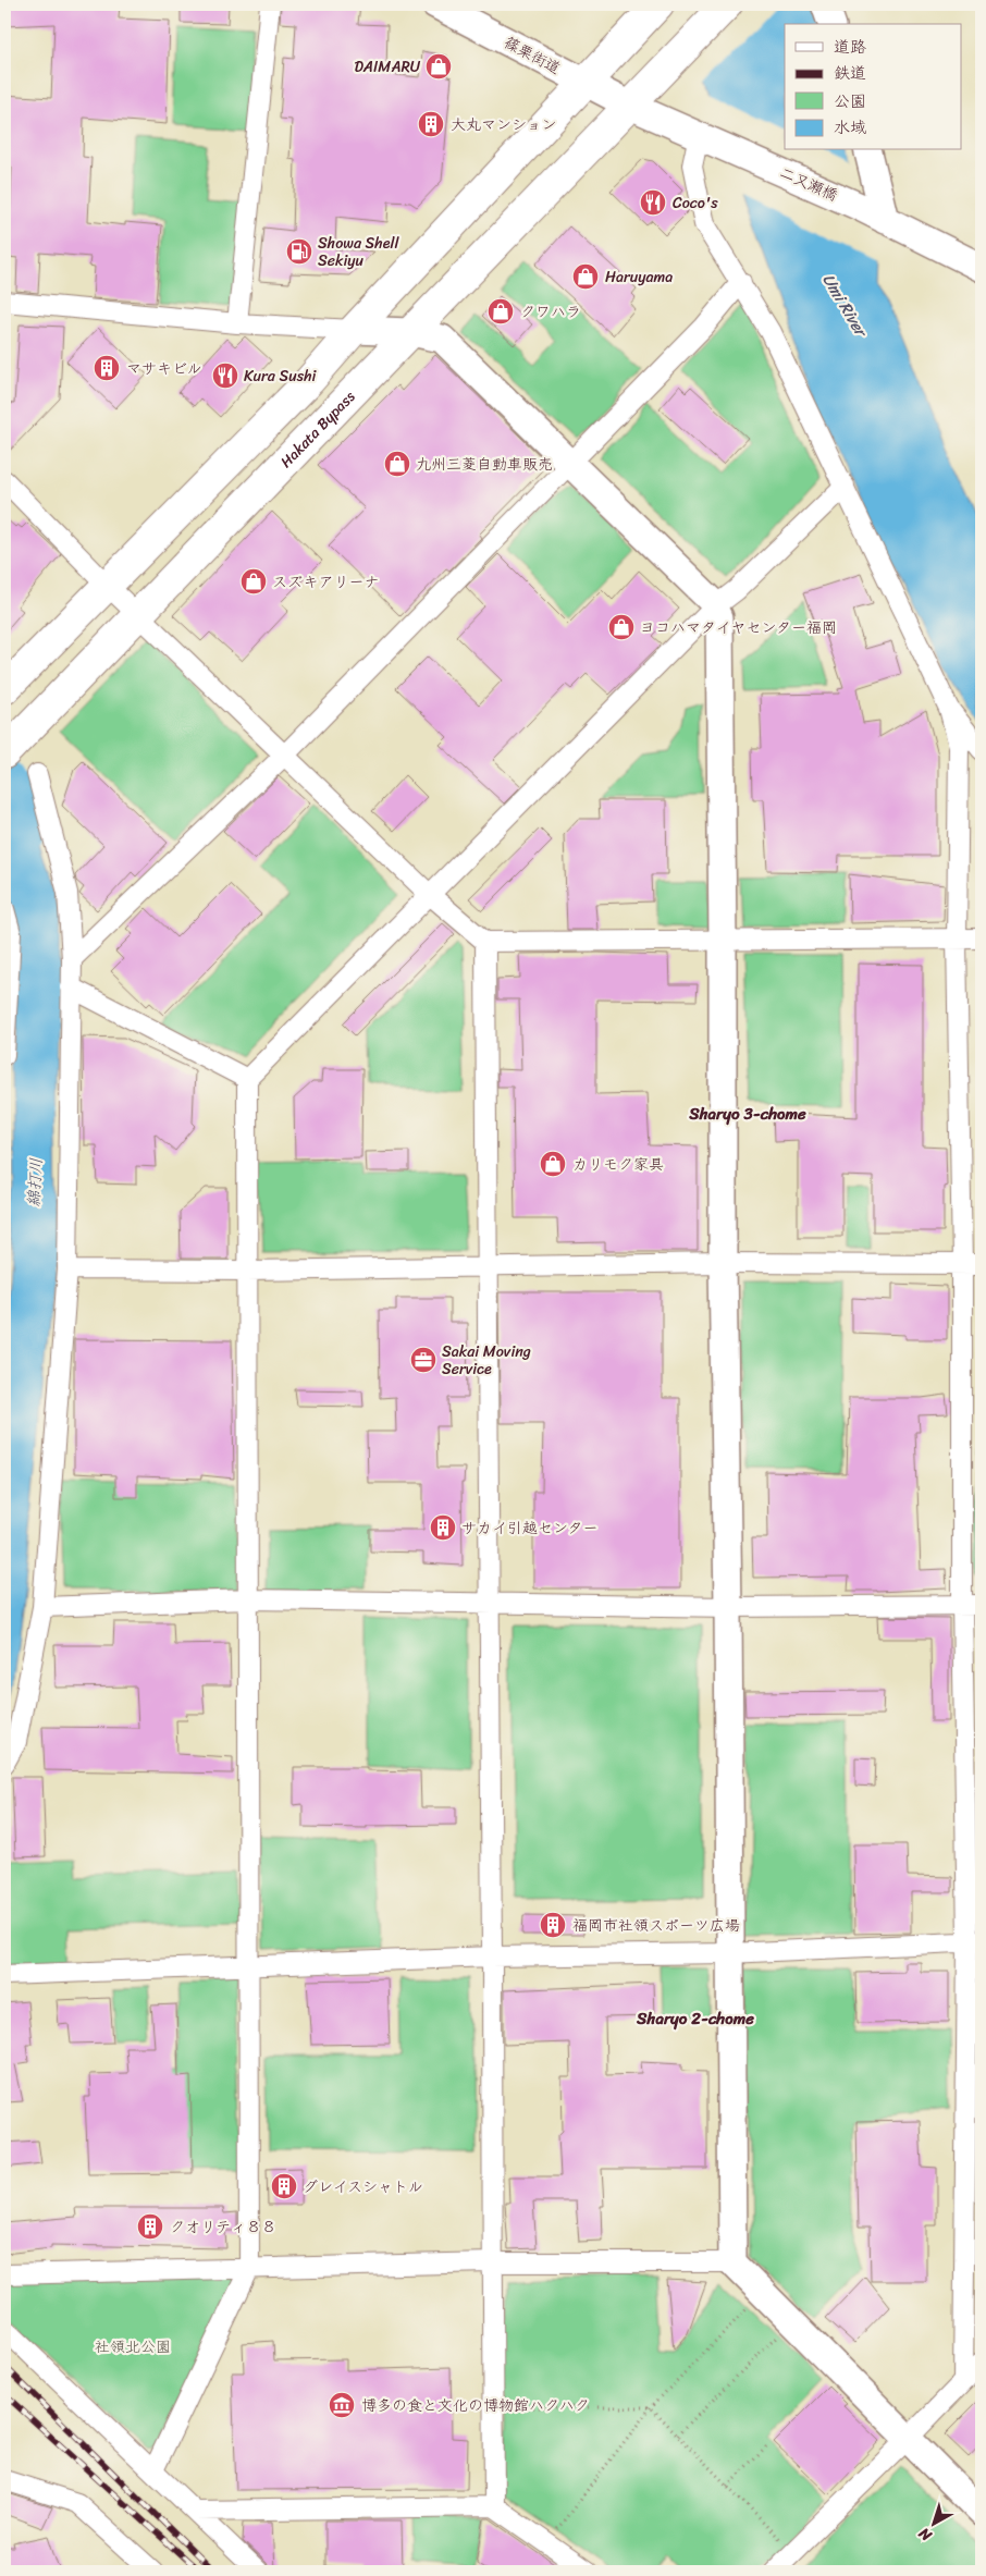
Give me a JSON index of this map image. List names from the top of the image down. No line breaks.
{"streets":{"highway":["Hakata Bypass"],"street":["篠栗街道","二又瀬橋"]},"crossings":[["篠栗街道","二又瀬橋"],["篠栗街道","Hakata Bypass"],["二又瀬橋","Hakata Bypass"]],"districts":["Sharyo 3-chome","Sharyo 2-chome"],"water":["Umi River","綿打川"],"parks":["社領北公園"],"places":{"shop":["DAIMARU","Haruyama","クワハラ","九州三菱自動車販売","スズキアリーナ","ヨコハマタイヤセンター福岡","カリモク家具"],"building":["大丸マンション","マサキビル","サカイ引越センター","福岡市社領スポーツ広場","グレイスシャトル","クオリティ８８"],"restaurant":["Coco's","Kura Sushi"],"fuel station":["Showa Shell Sekiyu"],"office":["Sakai Moving Service"],"museum":["博多の食と文化の博物館ハクハク"]},"legend":["道路","鉄道","公園","水域"],"north":"bottom left"}
